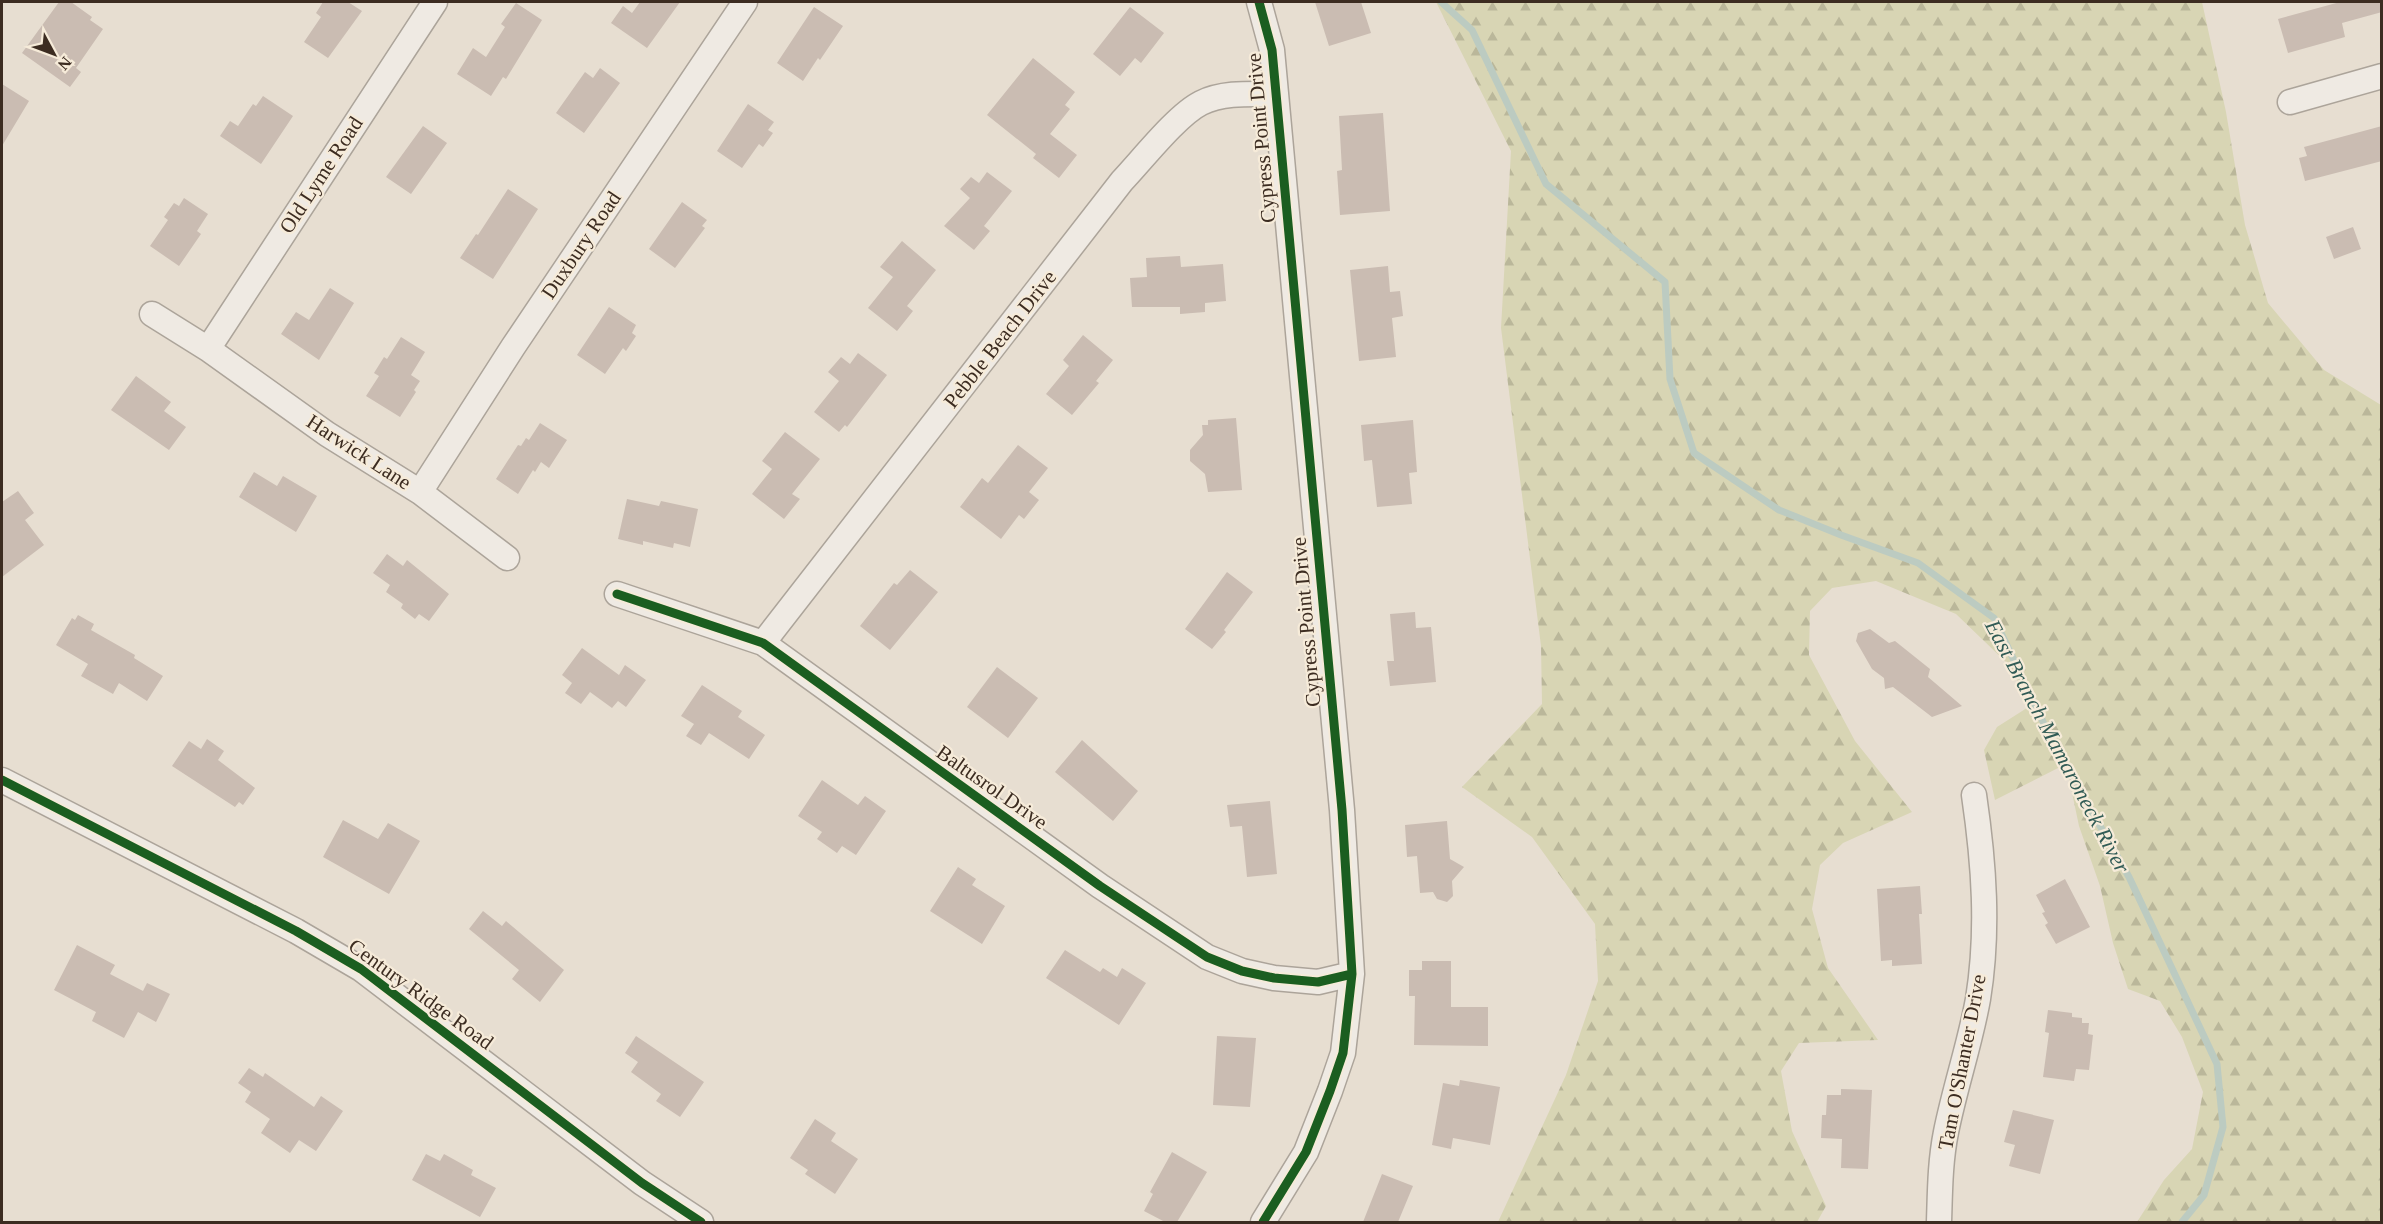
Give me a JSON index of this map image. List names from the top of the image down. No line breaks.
{"streets":{"street":["Cypress Point Drive","Old Lyme Road","Duxbury Road","Pebble Beach Drive","Harwick Lane","Baltusrol Drive","Century Ridge Road","Tam O'Shanter Drive"]},"crossings":[["Cypress Point Drive","Pebble Beach Drive"],["Cypress Point Drive","Baltusrol Drive"],["Old Lyme Road","Harwick Lane"],["Duxbury Road","Harwick Lane"],["Pebble Beach Drive","Baltusrol Drive"]],"water":["East Branch Mamaroneck River"],"north":"bottom right"}
